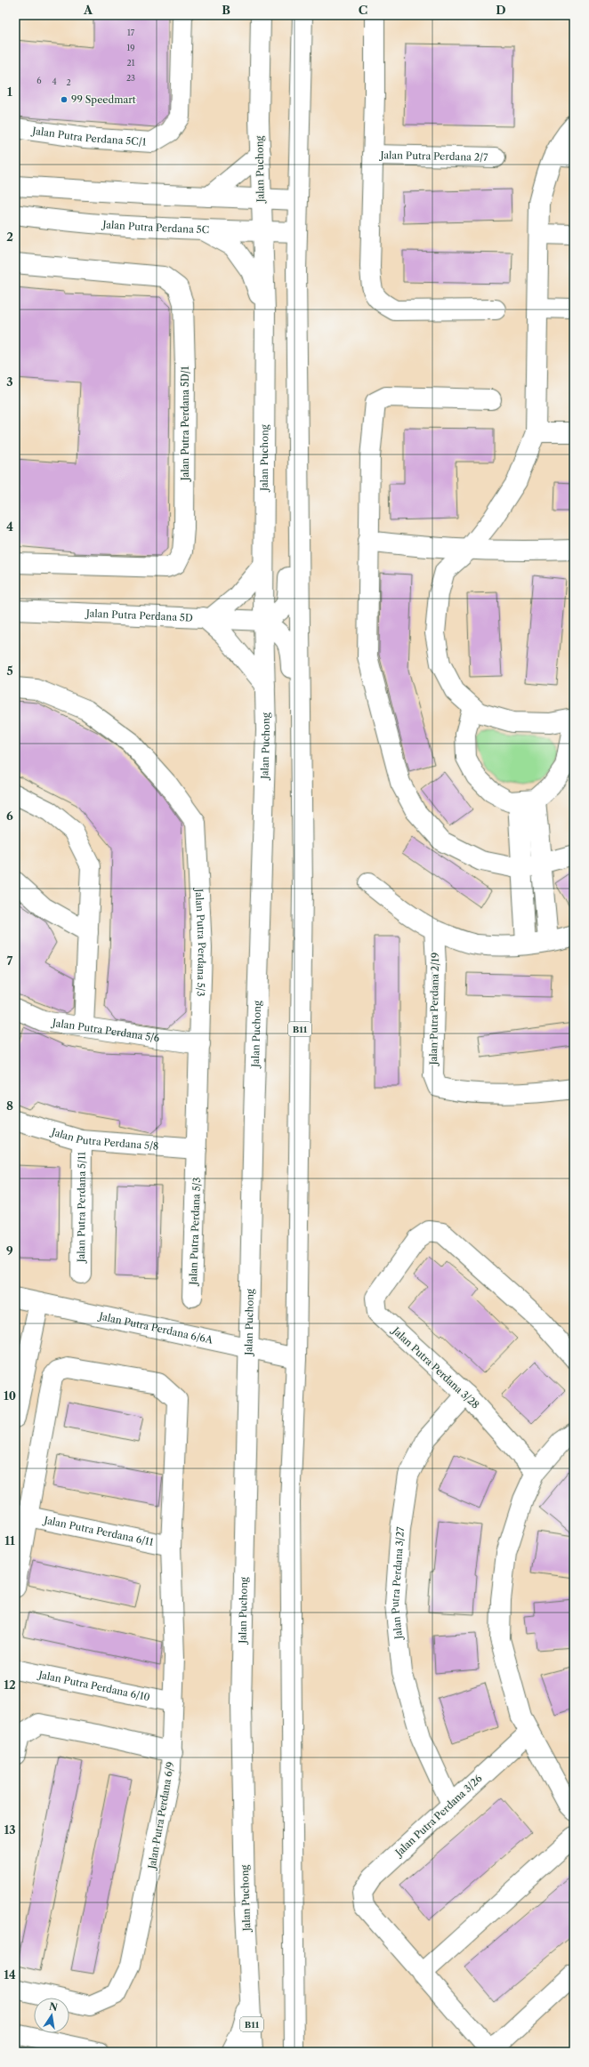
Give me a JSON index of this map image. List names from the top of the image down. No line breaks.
{"streets":{"street":["Jalan Putra Perdana 5C/1","Jalan Putra Perdana 2/7","Jalan Puchong","Jalan Putra Perdana 5C","Jalan Putra Perdana 5D/1","Jalan Putra Perdana 5D","Jalan Putra Perdana 5/3","Jalan Putra Perdana 2/19","B11","Jalan Putra Perdana 5/6","Jalan Putra Perdana 5/8","Jalan Putra Perdana 5/11","Jalan Putra Perdana 6/6A","Jalan Putra Perdana 3/28","Jalan Putra Perdana 6/11","Jalan Putra Perdana 3/27","Jalan Putra Perdana 6/10","Jalan Putra Perdana 6/9","Jalan Putra Perdana 3/26"]},"crossings":[["Jalan Puchong","Jalan Putra Perdana 5C"],["Jalan Puchong","Jalan Putra Perdana 5D"],["Jalan Puchong","Jalan Putra Perdana 6/6A"],["Jalan Putra Perdana 5C","B11"],["Jalan Putra Perdana 5/3","Jalan Putra Perdana 5/6"],["Jalan Putra Perdana 5/3","Jalan Putra Perdana 5/8"],["B11","Jalan Putra Perdana 6/6A"],["Jalan Putra Perdana 5/8","Jalan Putra Perdana 5/11"],["Jalan Putra Perdana 3/28","Jalan Putra Perdana 3/27"],["Jalan Putra Perdana 6/11","Jalan Putra Perdana 6/9"],["Jalan Putra Perdana 3/27","Jalan Putra Perdana 3/26"],["Jalan Putra Perdana 6/10","Jalan Putra Perdana 6/9"]],"places":["99 Speedmart"],"house_numbers":["17","19","21","23","6","4","2"],"north":"top","grid":{"columns":["A","B","C","D"],"rows":["1","2","3","4","5","6","7","8","9","10","11","12","13","14"]}}
